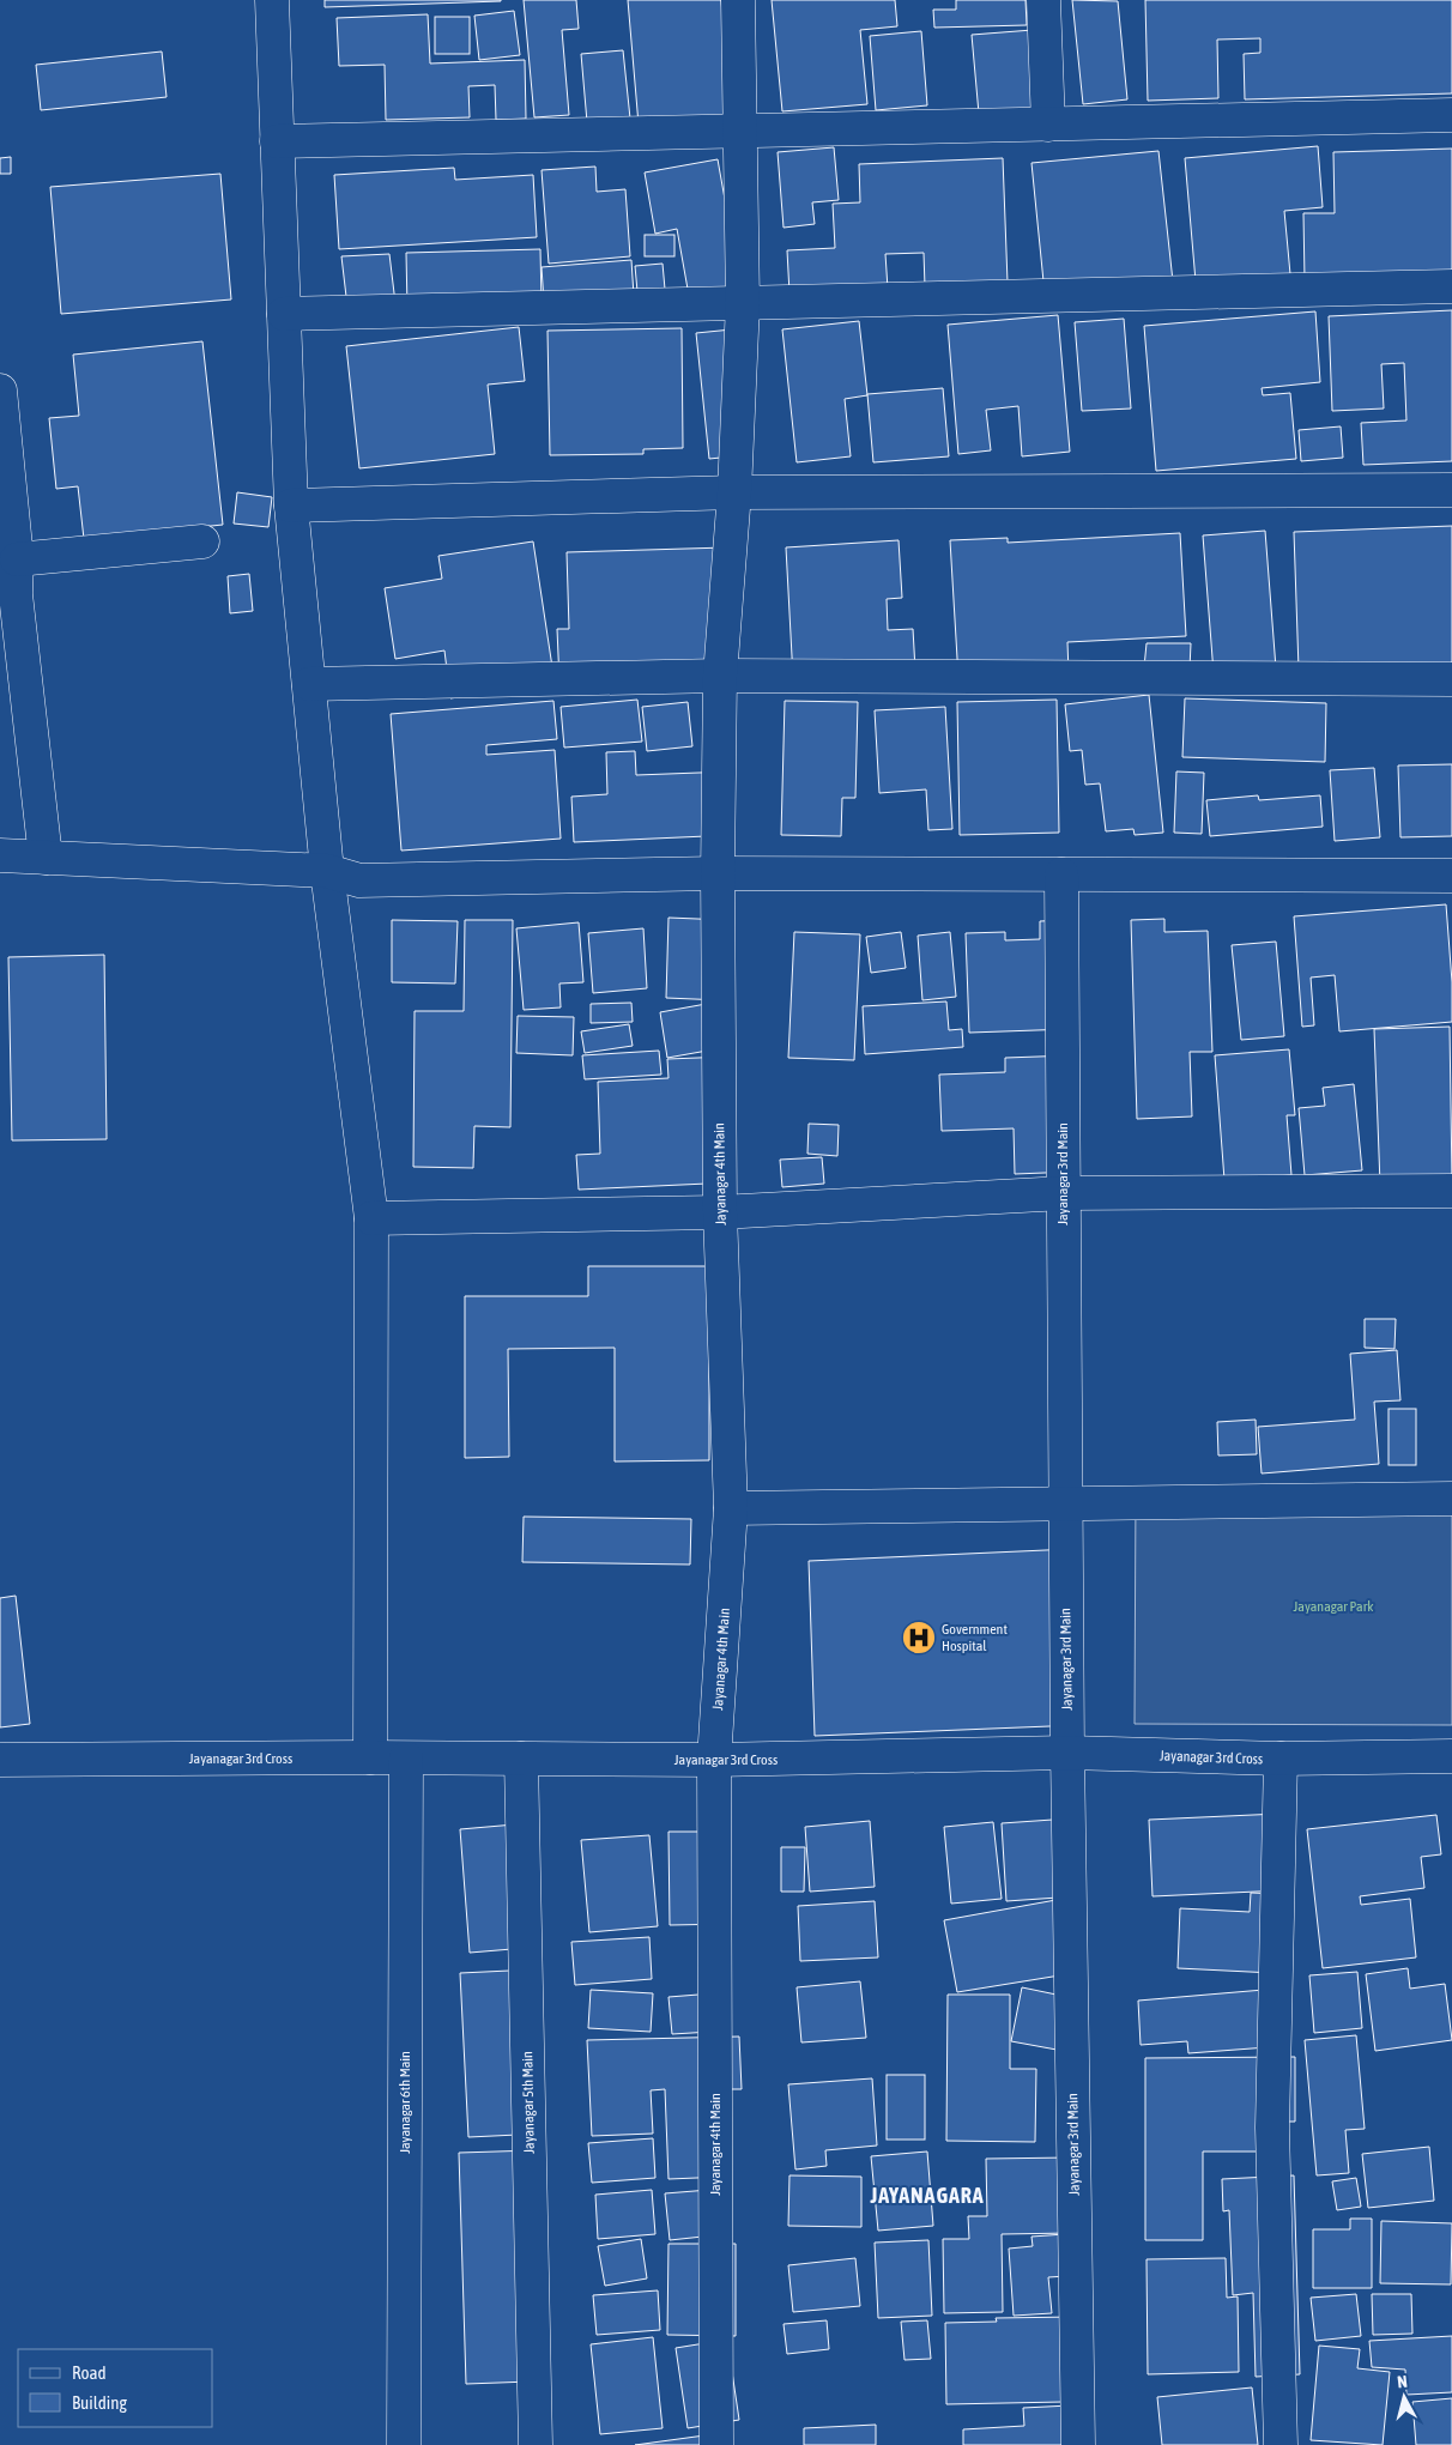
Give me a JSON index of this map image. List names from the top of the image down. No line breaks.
{"streets":{"street":["Jayanagar 4th Main","Jayanagar 3rd Main","Jayanagar 3rd Cross","Jayanagar 6th Main","Jayanagar 5th Main"]},"crossings":[["Jayanagar 4th Main","Jayanagar 3rd Cross"],["Jayanagar 3rd Main","Jayanagar 3rd Cross"],["Jayanagar 3rd Cross","Jayanagar 6th Main"],["Jayanagar 3rd Cross","Jayanagar 5th Main"]],"districts":["JAYANAGARA"],"parks":["Jayanagar Park"],"places":{"hospital":["Government Hospital"]},"legend":["Road","Building"],"north":"top"}
